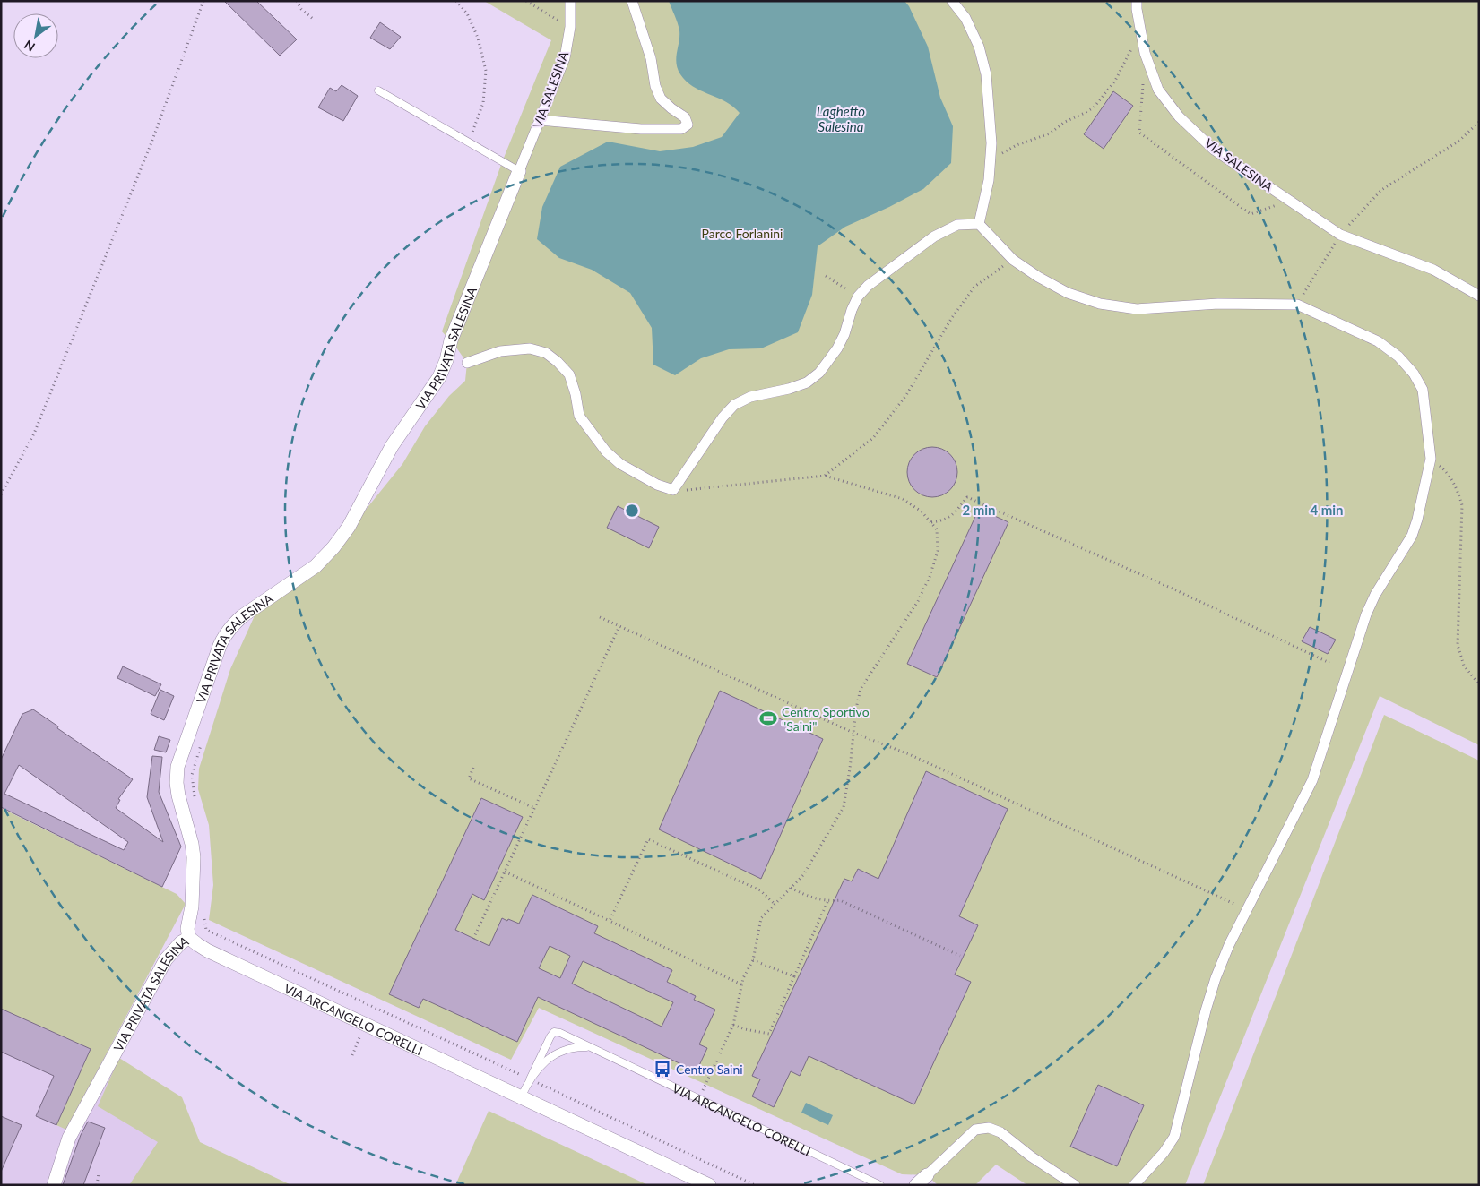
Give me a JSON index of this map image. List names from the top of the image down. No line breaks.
{"streets":{"street":["VIA SALESINA","VIA PRIVATA SALESINA","VIA ARCANGELO CORELLI"]},"crossings":[["VIA SALESINA","VIA PRIVATA SALESINA"],["VIA PRIVATA SALESINA","VIA ARCANGELO CORELLI"]],"water":["Laghetto Salesina"],"parks":["Parco Forlanini"],"places":{"sports":["Centro Sportivo \"Saini\""],"bus stop":["Centro Saini"]},"north":"bottom left","rings":["2 min","4 min"]}
